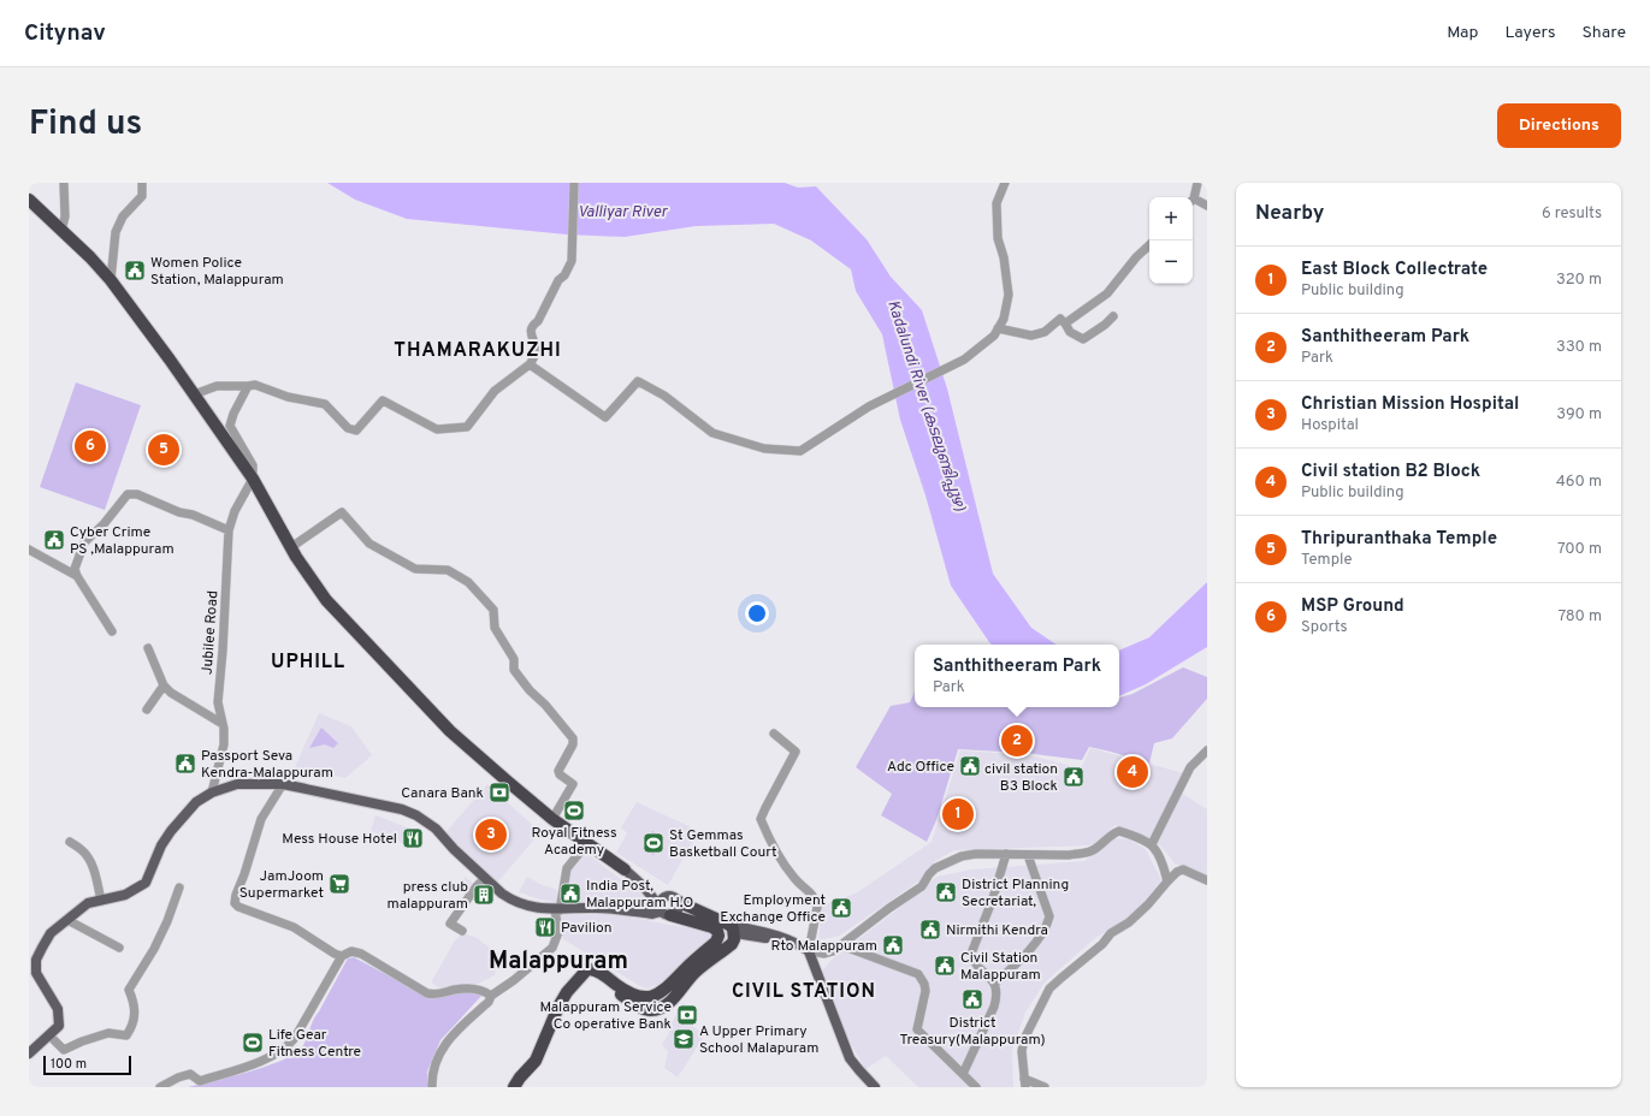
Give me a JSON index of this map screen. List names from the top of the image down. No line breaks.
{"streets":{"street":["Jubilee Road"]},"districts":["THAMARAKUZHI","UPHILL","Malappuram","CIVIL STATION"],"water":["Valliyar River","Kadalundi River (കടലുണ്ടിപ്പുഴ)"],"places":{"public building":["Women Police Station, Malappuram","Cyber Crime PS ,Malappuram","Passport Seva Kendra-Malappuram","Adc Office","civil station B3 Block","District Planning Secretariat,","India Post, Malappuram H.O","Employment Exchange Office","Nirmithi Kendra","Rto Malappuram","Civil Station Malappuram","District Treasury(Malappuram)"],"bank":["Canara Bank","Malappuram Service Co operative Bank"],"sports":["Royal Fitness Academy","St Gemmas Basketball Court","Life Gear Fitness Centre"],"restaurant":["Mess House Hotel","Pavilion"],"supermarket":["JamJoom Supermarket"],"building":["press club malappuram"],"school or university":["A Upper Primary School Malapuram"]},"scale_bar":"100 m","page":{"header":"Citynav","nav":["Map","Layers","Share"],"title":"Find us","buttons":"Directions","heading":["Nearby","6 results"],"map_buttons":["+","−"],"list":[{"mark":"1","name":"East Block Collectrate","note":"Public building","value":"320 m"},{"mark":"2","name":"Santhitheeram Park","note":"Park","value":"330 m"},{"mark":"3","name":"Christian Mission Hospital","note":"Hospital","value":"390 m"},{"mark":"4","name":"Civil station B2 Block","note":"Public building","value":"460 m"},{"mark":"5","name":"Thripuranthaka Temple","note":"Temple","value":"700 m"},{"mark":"6","name":"MSP Ground","note":"Sports","value":"780 m"}],"pins":["6","5","2","4","1","3"],"popup":["Santhitheeram Park","Park"],"scale":"100 m"}}
